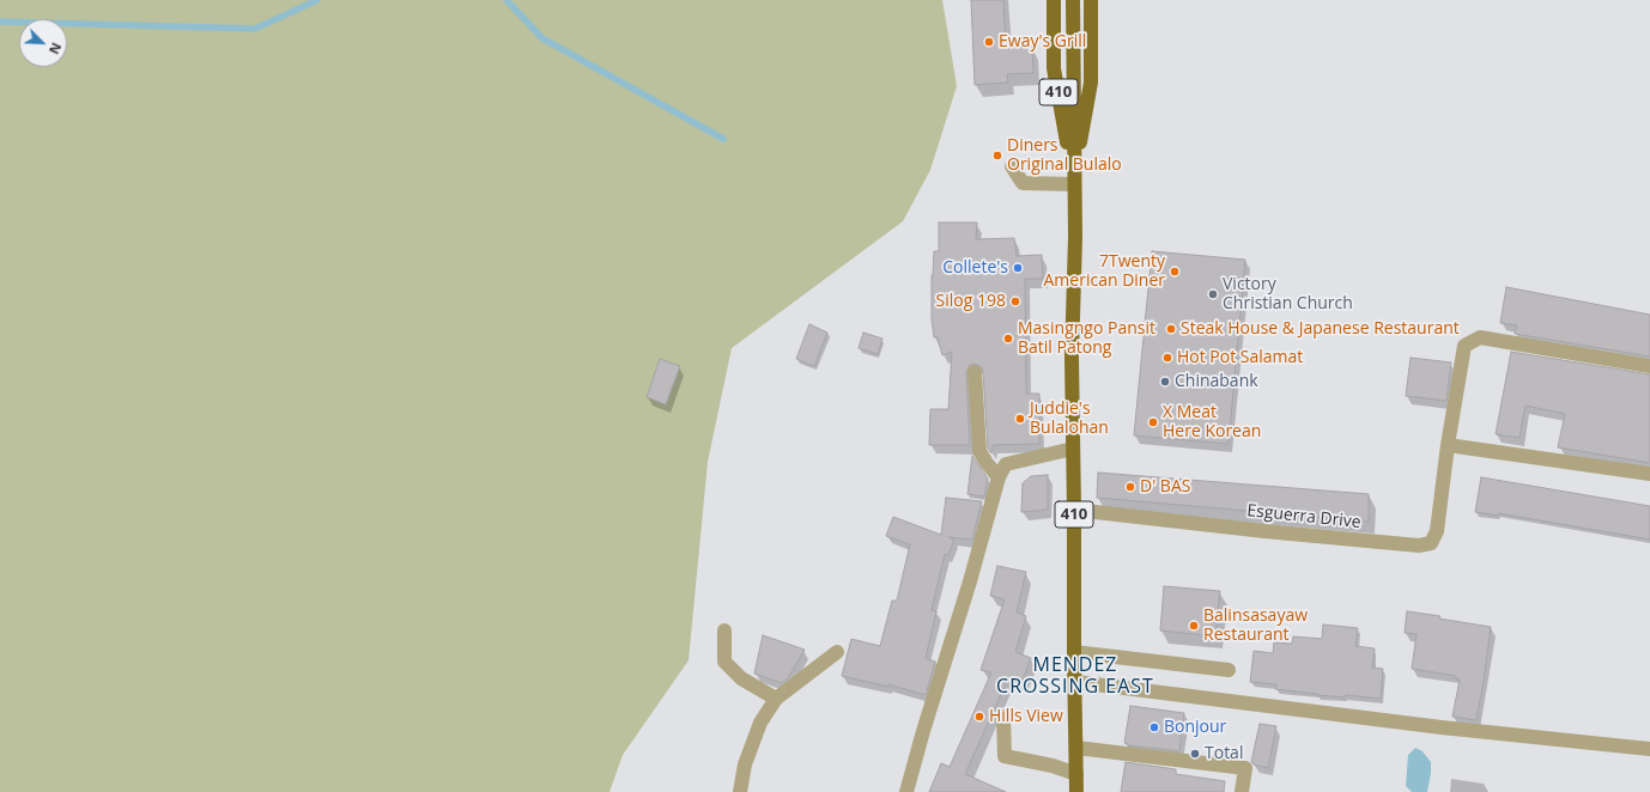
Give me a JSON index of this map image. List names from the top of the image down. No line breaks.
{"streets":{"main road":["410"],"street":["Esguerra Drive"]},"crossings":[["410","Esguerra Drive"]],"districts":["MENDEZ CROSSING EAST"],"places":["Eway's Grill","Diners Original Bulalo","Collete's","7Twenty American Diner","Victory Christian Church","Silog 198","Steak House & Japanese Restaurant","Masingngo Pansit Batil Patong","Hot Pot Salamat","Chinabank","Juddie's Bulalohan","X Meat Here Korean","D' BAS","Balinsasayaw Restaurant","Hills View","Bonjour","Total"],"north":"bottom right"}
